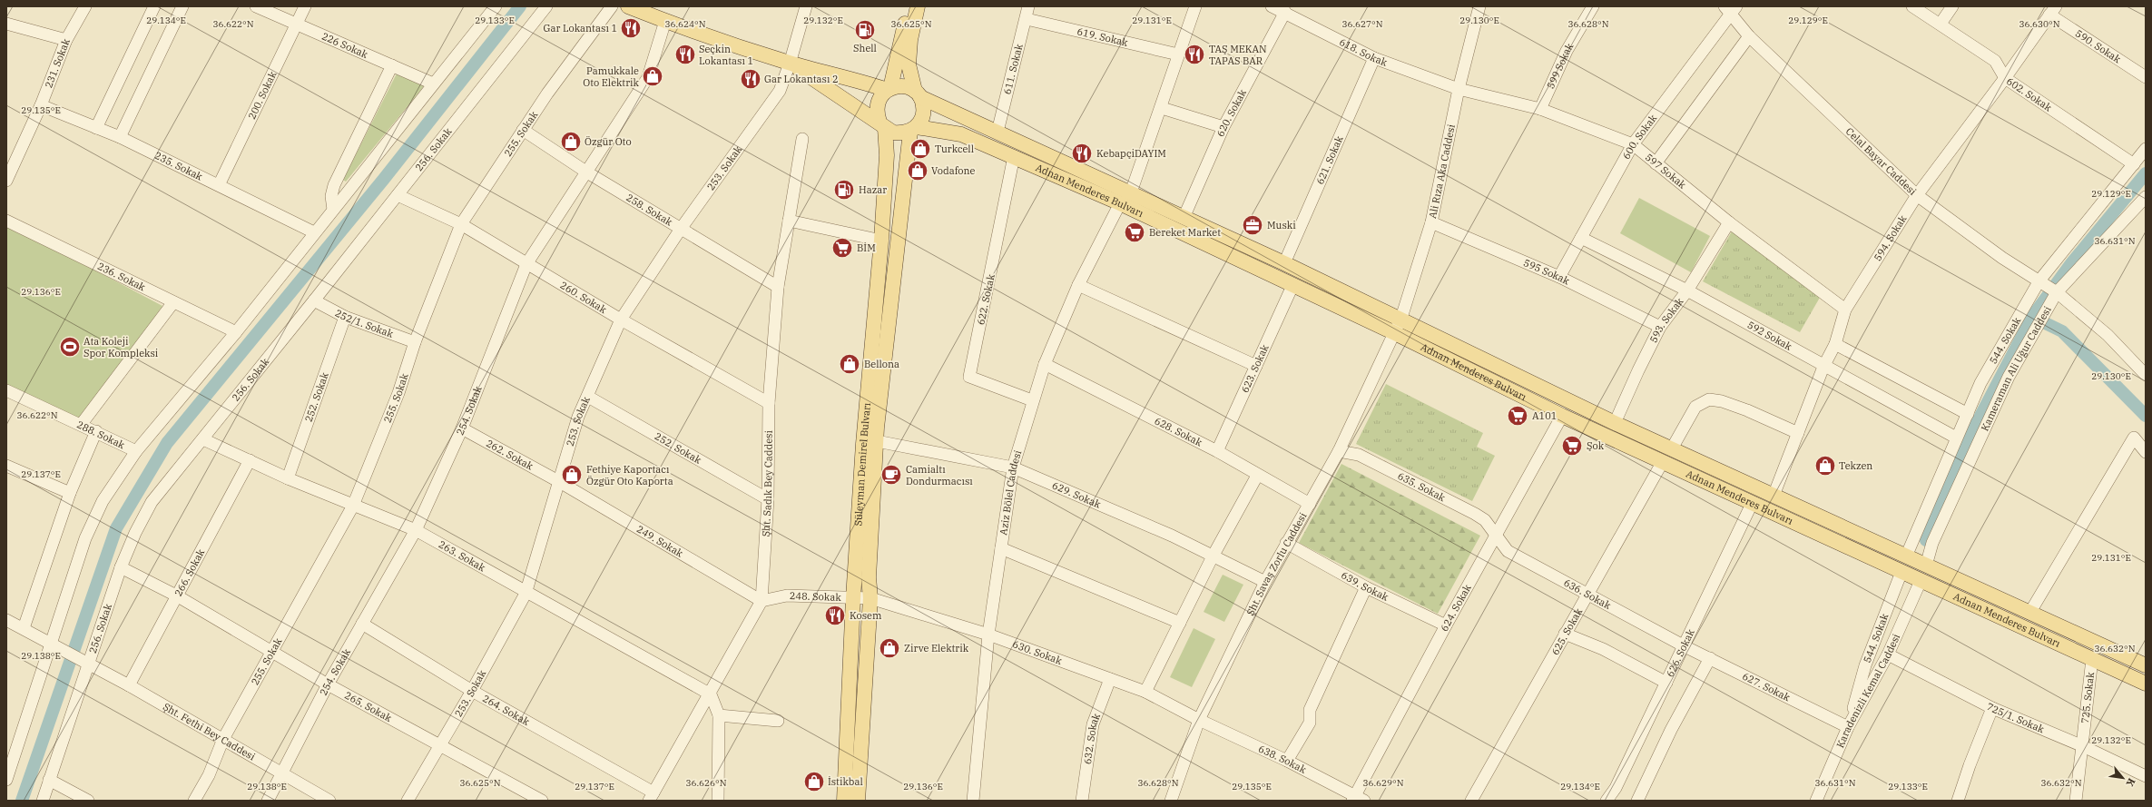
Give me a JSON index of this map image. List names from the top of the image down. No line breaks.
{"streets":{"main road":["Adnan Menderes Bulvarı","Süleyman Demirel Bulvarı"],"street":["619. Sokak","226 Sokak","590. Sokak","618. Sokak","231. Sokak","599 Sokak","611. Sokak","602. Sokak","200. Sokak","620. Sokak","255. Sokak","600. Sokak","256. Sokak","621. Sokak","Celal Bayar Caddesi","235. Sokak","253. Sokak","Ali Rıza Aka Caddesi","597 Sokak","258. Sokak","594. Sokak","595 Sokak","236. Sokak","260. Sokak","622. Sokak","593. Sokak","252/1. Sokak","592 Sokak","544. Sokak","623. Sokak","Kameraman Ali Uğur Caddesi","252. Sokak","254. Sokak","628. Sokak","288. Sokak","262. Sokak","Şht. Sadık Bey Caddesi","635. Sokak","Aziz Bölel Caddesi","629. Sokak","249. Sokak","263. Sokak","Şht. Savaş Zorlu Caddesi","266. Sokak","639. Sokak","636. Sokak","248. Sokak","624. Sokak","625. Sokak","630. Sokak","626. Sokak","627. Sokak","Karadenizli Kemal Caddesi","725. Sokak","265. Sokak","264. Sokak","725/1. Sokak","Şht. Fethi Bey Caddesi","632. Sokak","638. Sokak"]},"crossings":[["619. Sokak","611. Sokak"],["226 Sokak","200. Sokak"],["590. Sokak","594. Sokak"],["618. Sokak","620. Sokak"],["618. Sokak","621. Sokak"],["618. Sokak","Ali Rıza Aka Caddesi"],["618. Sokak","597 Sokak"],["231. Sokak","235. Sokak"],["599 Sokak","597 Sokak"],["611. Sokak","Adnan Menderes Bulvarı"],["602. Sokak","594. Sokak"],["602. Sokak","544. Sokak"],["200. Sokak","235. Sokak"],["620. Sokak","Adnan Menderes Bulvarı"],["255. Sokak","258. Sokak"],["255. Sokak","260. Sokak"],["255. Sokak","252/1. Sokak"],["255. Sokak","263. Sokak"],["255. Sokak","265. Sokak"],["255. Sokak","Şht. Fethi Bey Caddesi"],["600. Sokak","Celal Bayar Caddesi"],["600. Sokak","597 Sokak"],["600. Sokak","595 Sokak"],["600. Sokak","592 Sokak"],["256. Sokak","260. Sokak"],["256. Sokak","252/1. Sokak"],["256. Sokak","263. Sokak"],["256. Sokak","265. Sokak"],["256. Sokak","Şht. Fethi Bey Caddesi"],["621. Sokak","Adnan Menderes Bulvarı"],["Celal Bayar Caddesi","594. Sokak"],["Celal Bayar Caddesi","544. Sokak"],["Celal Bayar Caddesi","Kameraman Ali Uğur Caddesi"],["253. Sokak","Adnan Menderes Bulvarı"],["253. Sokak","258. Sokak"],["253. Sokak","260. Sokak"],["253. Sokak","252. Sokak"],["253. Sokak","262. Sokak"],["253. Sokak","249. Sokak"],["253. Sokak","263. Sokak"],["253. Sokak","265. Sokak"],["253. Sokak","264. Sokak"],["Ali Rıza Aka Caddesi","597 Sokak"],["Ali Rıza Aka Caddesi","Adnan Menderes Bulvarı"],["Ali Rıza Aka Caddesi","595 Sokak"],["Ali Rıza Aka Caddesi","Şht. Savaş Zorlu Caddesi"],["597 Sokak","594. Sokak"],["597 Sokak","593. Sokak"],["Adnan Menderes Bulvarı","594. Sokak"],["Adnan Menderes Bulvarı","622. Sokak"],["Adnan Menderes Bulvarı","593. Sokak"],["Adnan Menderes Bulvarı","544. Sokak"],["Adnan Menderes Bulvarı","623. Sokak"],["Adnan Menderes Bulvarı","Kameraman Ali Uğur Caddesi"],["Adnan Menderes Bulvarı","Süleyman Demirel Bulvarı"],["Adnan Menderes Bulvarı","Aziz Bölel Caddesi"],["Adnan Menderes Bulvarı","Şht. Savaş Zorlu Caddesi"],["Adnan Menderes Bulvarı","624. Sokak"],["Adnan Menderes Bulvarı","625. Sokak"],["Adnan Menderes Bulvarı","626. Sokak"],["Adnan Menderes Bulvarı","Karadenizli Kemal Caddesi"],["Adnan Menderes Bulvarı","725. Sokak"],["258. Sokak","254. Sokak"],["258. Sokak","Şht. Sadık Bey Caddesi"],["594. Sokak","592 Sokak"],["595 Sokak","593. Sokak"],["260. Sokak","254. Sokak"],["260. Sokak","Şht. Sadık Bey Caddesi"],["622. Sokak","Aziz Bölel Caddesi"],["593. Sokak","592 Sokak"],["252/1. Sokak","252. Sokak"],["592 Sokak","544. Sokak"],["544. Sokak","627. Sokak"],["544. Sokak","Karadenizli Kemal Caddesi"],["623. Sokak","628. Sokak"],["252. Sokak","Şht. Sadık Bey Caddesi"],["252. Sokak","263. Sokak"],["254. Sokak","262. Sokak"],["254. Sokak","263. Sokak"],["254. Sokak","265. Sokak"],["254. Sokak","264. Sokak"],["254. Sokak","Şht. Fethi Bey Caddesi"],["628. Sokak","Aziz Bölel Caddesi"],["628. Sokak","Şht. Savaş Zorlu Caddesi"],["262. Sokak","249. Sokak"],["Süleyman Demirel Bulvarı","629. Sokak"],["Süleyman Demirel Bulvarı","248. Sokak"],["Süleyman Demirel Bulvarı","630. Sokak"],["Şht. Sadık Bey Caddesi","249. Sokak"],["Şht. Sadık Bey Caddesi","263. Sokak"],["Şht. Sadık Bey Caddesi","248. Sokak"],["Şht. Sadık Bey Caddesi","264. Sokak"],["635. Sokak","Şht. Savaş Zorlu Caddesi"],["635. Sokak","636. Sokak"],["635. Sokak","624. Sokak"],["Aziz Bölel Caddesi","629. Sokak"],["Aziz Bölel Caddesi","630. Sokak"],["629. Sokak","Şht. Savaş Zorlu Caddesi"],["249. Sokak","248. Sokak"],["263. Sokak","266. Sokak"],["Şht. Savaş Zorlu Caddesi","639. Sokak"],["Şht. Savaş Zorlu Caddesi","630. Sokak"],["Şht. Savaş Zorlu Caddesi","638. Sokak"],["266. Sokak","265. Sokak"],["266. Sokak","Şht. Fethi Bey Caddesi"],["639. Sokak","624. Sokak"],["636. Sokak","624. Sokak"],["636. Sokak","625. Sokak"],["636. Sokak","626. Sokak"],["636. Sokak","627. Sokak"],["248. Sokak","630. Sokak"],["624. Sokak","638. Sokak"],["630. Sokak","632. Sokak"],["630. Sokak","638. Sokak"],["626. Sokak","627. Sokak"],["627. Sokak","Karadenizli Kemal Caddesi"],["Karadenizli Kemal Caddesi","725/1. Sokak"],["725. Sokak","725/1. Sokak"]],"places":{"restaurant":["Gar Lokantası 1","Seçkin Lokantası 1","TAŞ MEKAN TAPAS BAR","Gar Lokantası 2","KebapçiDAYIM","Kosem"],"fuel station":["Shell","Hazar"],"shop":["Pamukkale Oto Elektrik","Özgür Oto","Turkcell","Vodafone","Bellona","Tekzen","Fethiye Kaportacı Özgür Oto Kaporta","Zirve Elektrik","İstikbal"],"office":["Muski"],"supermarket":["Bereket Market","BİM","A101","Şok"],"sports":["Ata Koleji Spor Kompleksi"],"cafe":["Camialtı Dondurmacısı"]},"north":"bottom right","coordinates":["29.134°E","29.133°E","29.132°E","29.131°E","29.130°E","29.129°E","36.622°N","36.624°N","36.625°N","36.627°N","36.628°N","36.630°N","29.135°E","36.631°N","29.136°E","29.137°E","36.632°N","29.138°E","36.626°N","36.629°N"]}
